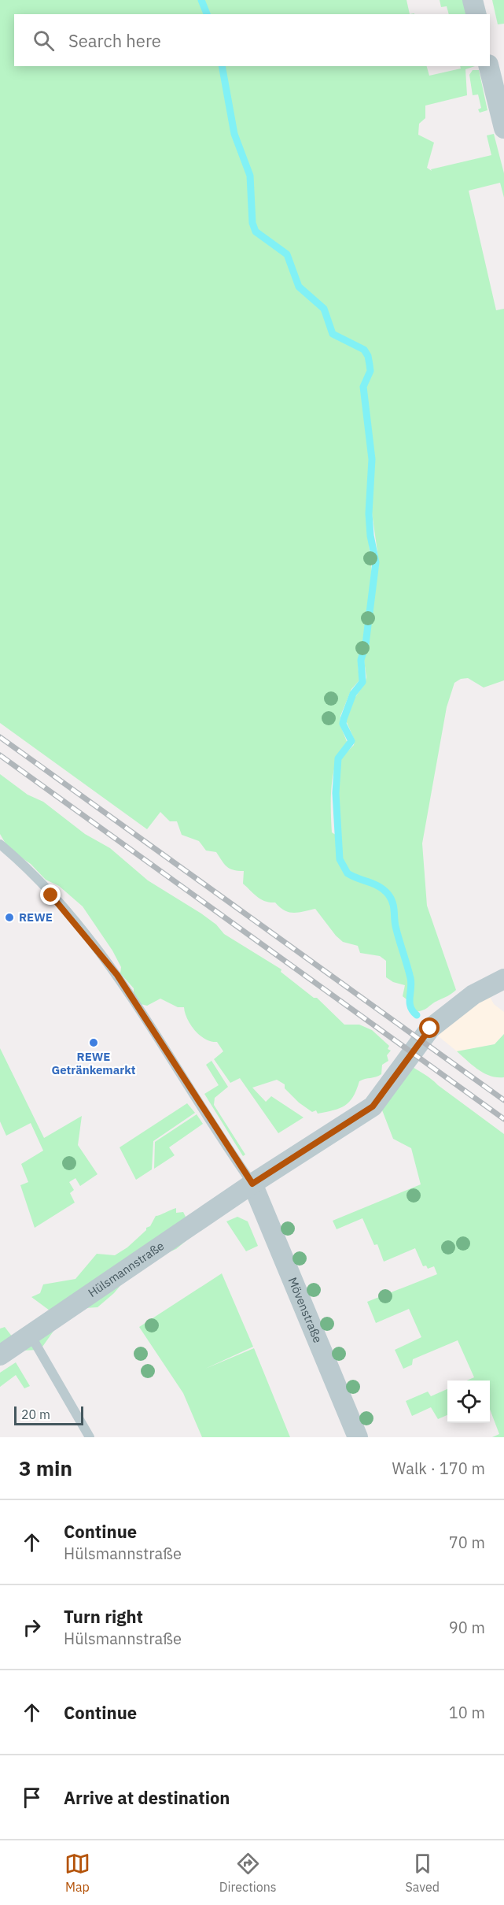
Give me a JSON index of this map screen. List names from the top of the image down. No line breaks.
{"streets":{"street":["Hülsmannstraße","Mövenstraße"]},"crossings":[["Hülsmannstraße","Mövenstraße"]],"places":["REWE","REWE Getränkemarkt"],"scale_bar":"20 m","page":{"search":"Search here","scale":"20 m","heading":["3 min","Walk · 170 m"],"list":[["Continue","Hülsmannstraße","70 m"],["Turn right","Hülsmannstraße","90 m"],["Continue","10 m"],"Arrive at destination"],"nav":["Map","Directions","Saved"]}}
